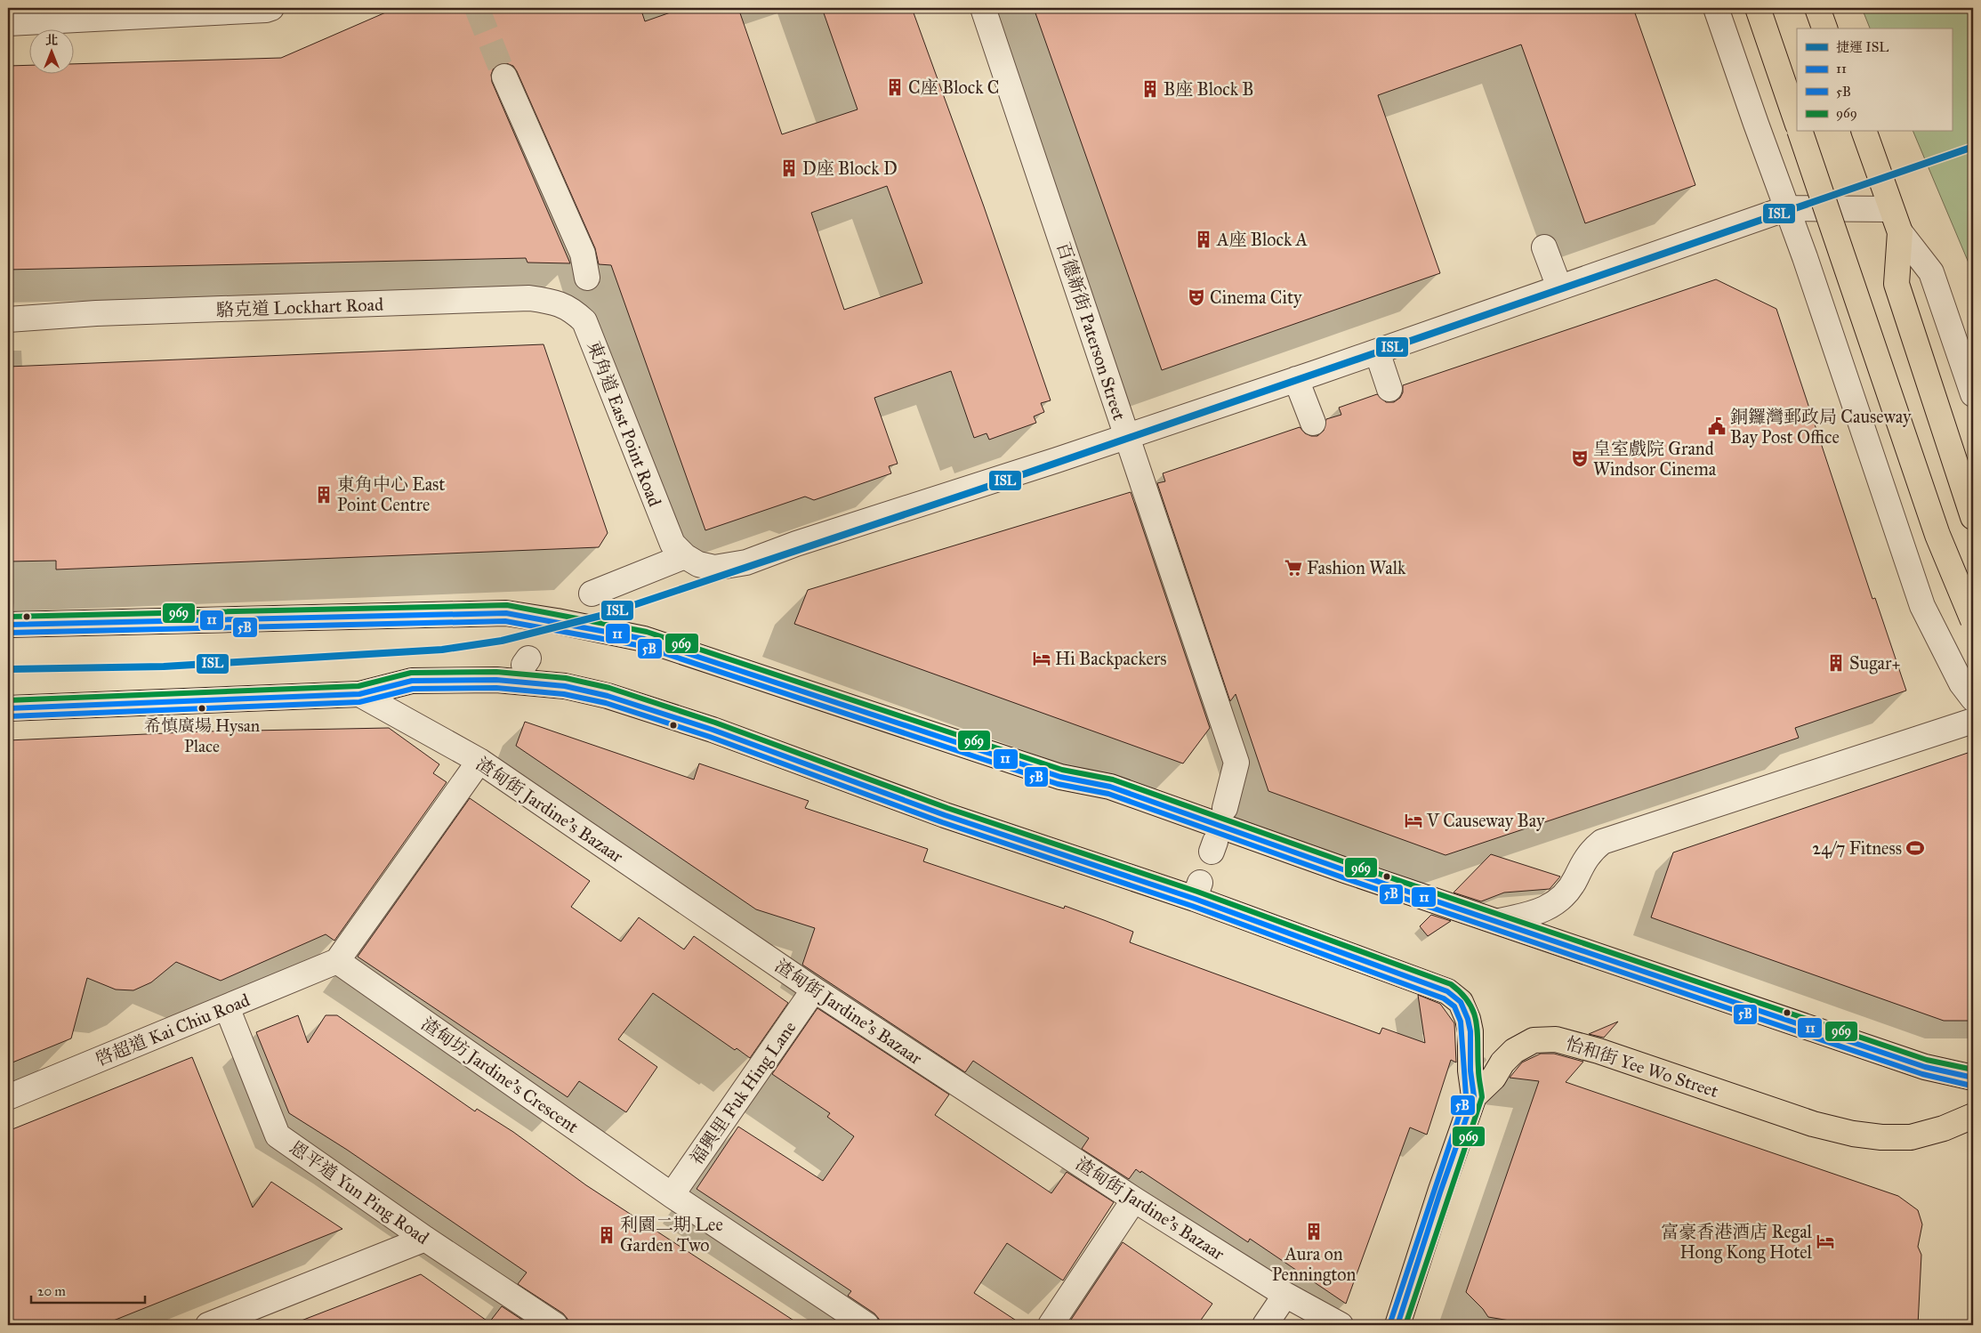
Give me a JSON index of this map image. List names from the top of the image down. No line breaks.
{"streets":{"main road":["怡和街 Yee Wo Street"],"street":["駱克道 Lockhart Road","百德新街 Paterson Street","東角道 East Point Road","渣甸街 Jardine's Bazaar","啓超道 Kai Chiu Road","渣甸坊 Jardine's Crescent","福興里 Fuk Hing Lane","恩平道 Yun Ping Road"]},"crossings":[["駱克道 Lockhart Road","東角道 East Point Road"],["渣甸街 Jardine's Bazaar","福興里 Fuk Hing Lane"],["啓超道 Kai Chiu Road","渣甸坊 Jardine's Crescent"],["啓超道 Kai Chiu Road","恩平道 Yun Ping Road"],["渣甸坊 Jardine's Crescent","福興里 Fuk Hing Lane"]],"places":{"building":["C座 Block C","B座 Block B","D座 Block D","A座 Block A","東角中心 East Point Centre","Sugar+","Aura on Pennington","利園二期 Lee Garden Two"],"theatre":["Cinema City","皇室戲院 Grand Windsor Cinema"],"public building":["銅鑼灣郵政局 Causeway Bay Post Office"],"supermarket":["Fashion Walk"],"hotel":["Hi Backpackers","V Causeway Bay","富豪香港酒店 Regal Hong Kong Hotel"],"other":["希慎廣場 Hysan Place"],"sports":["24/7 Fitness"]},"lines":["metro line ISL","transit line 969","transit line 11","transit line 5B"],"legend":["捷運 ISL","11","5B","969"],"scale_bar":"20 m","north":"top"}
